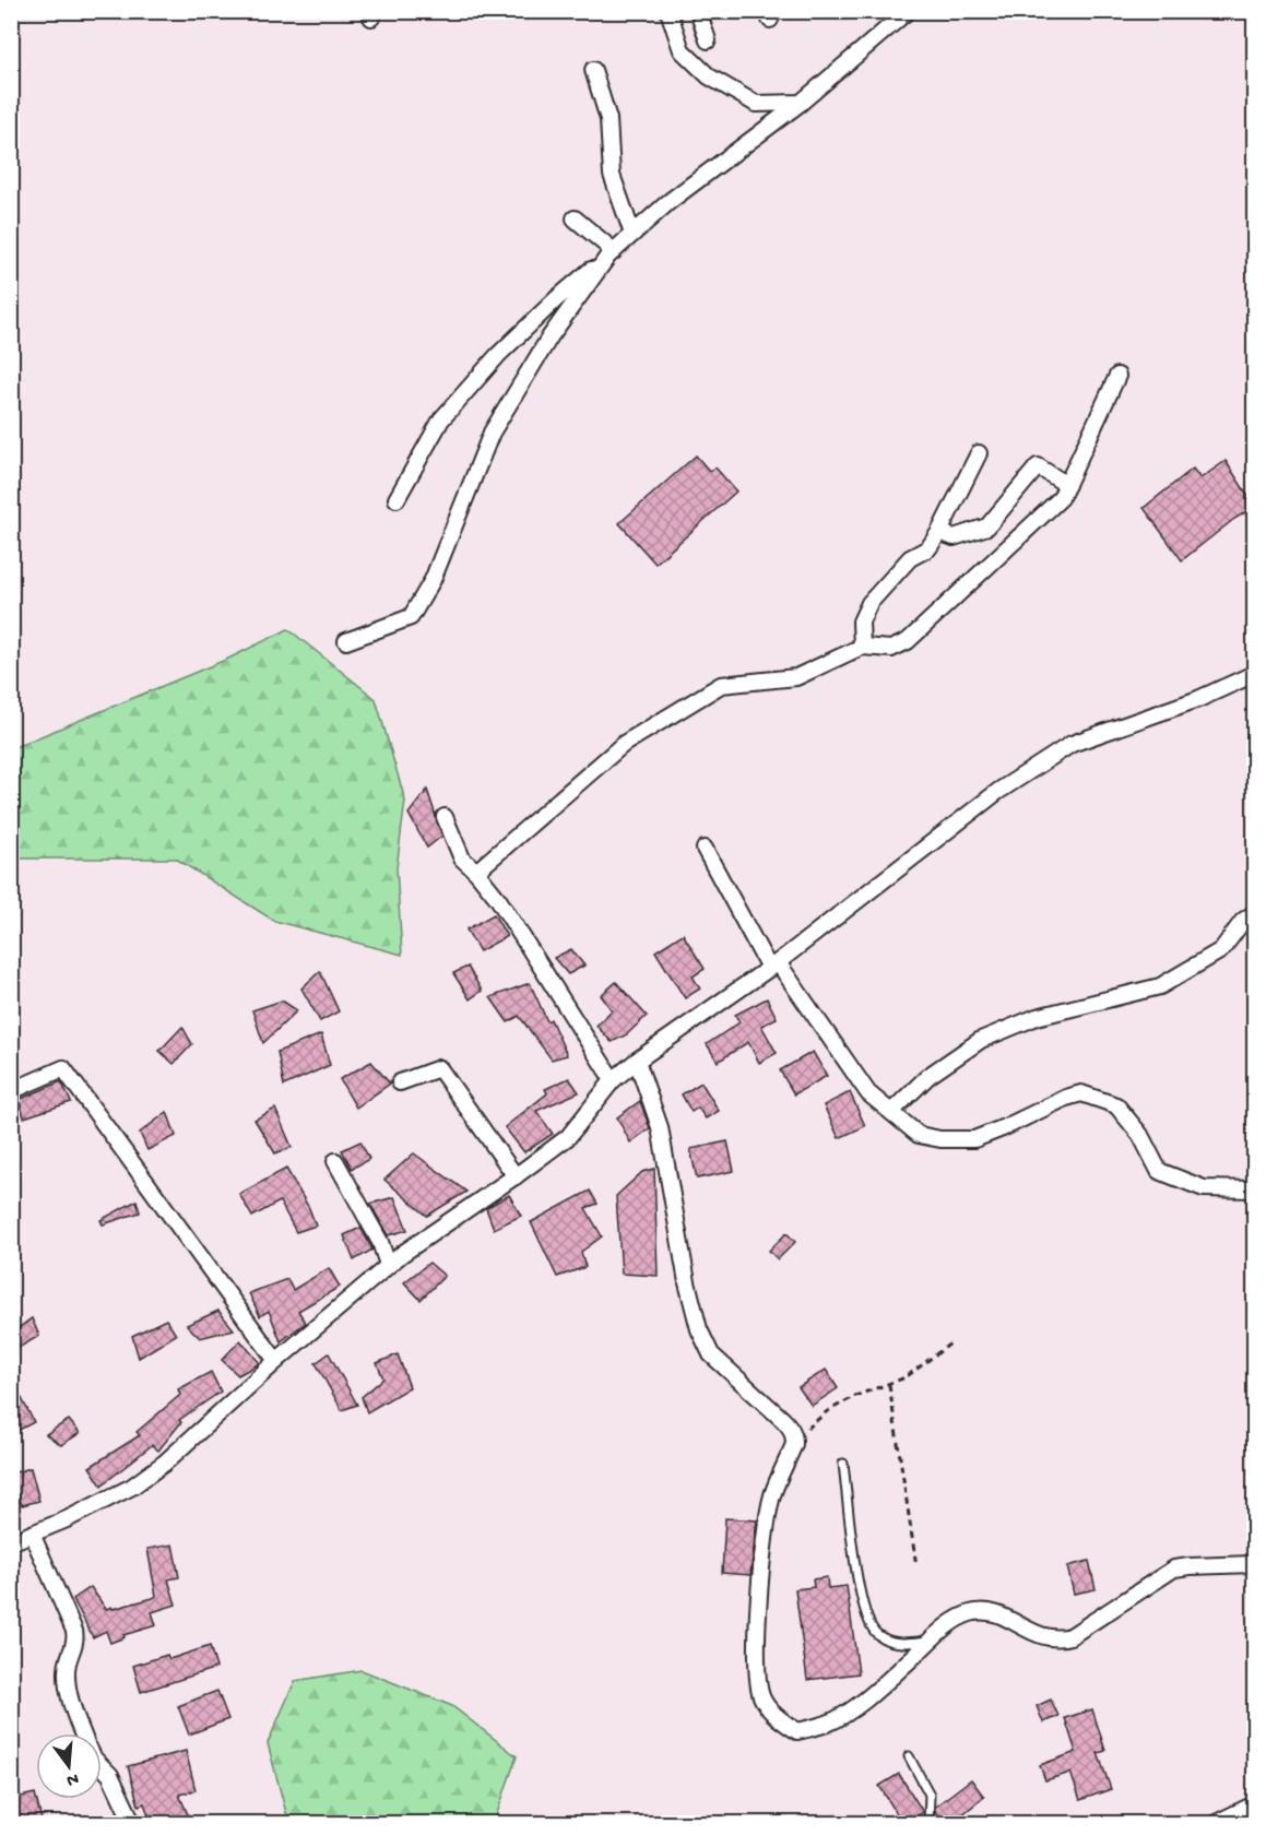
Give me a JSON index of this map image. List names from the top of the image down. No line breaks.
{"north":"bottom"}
